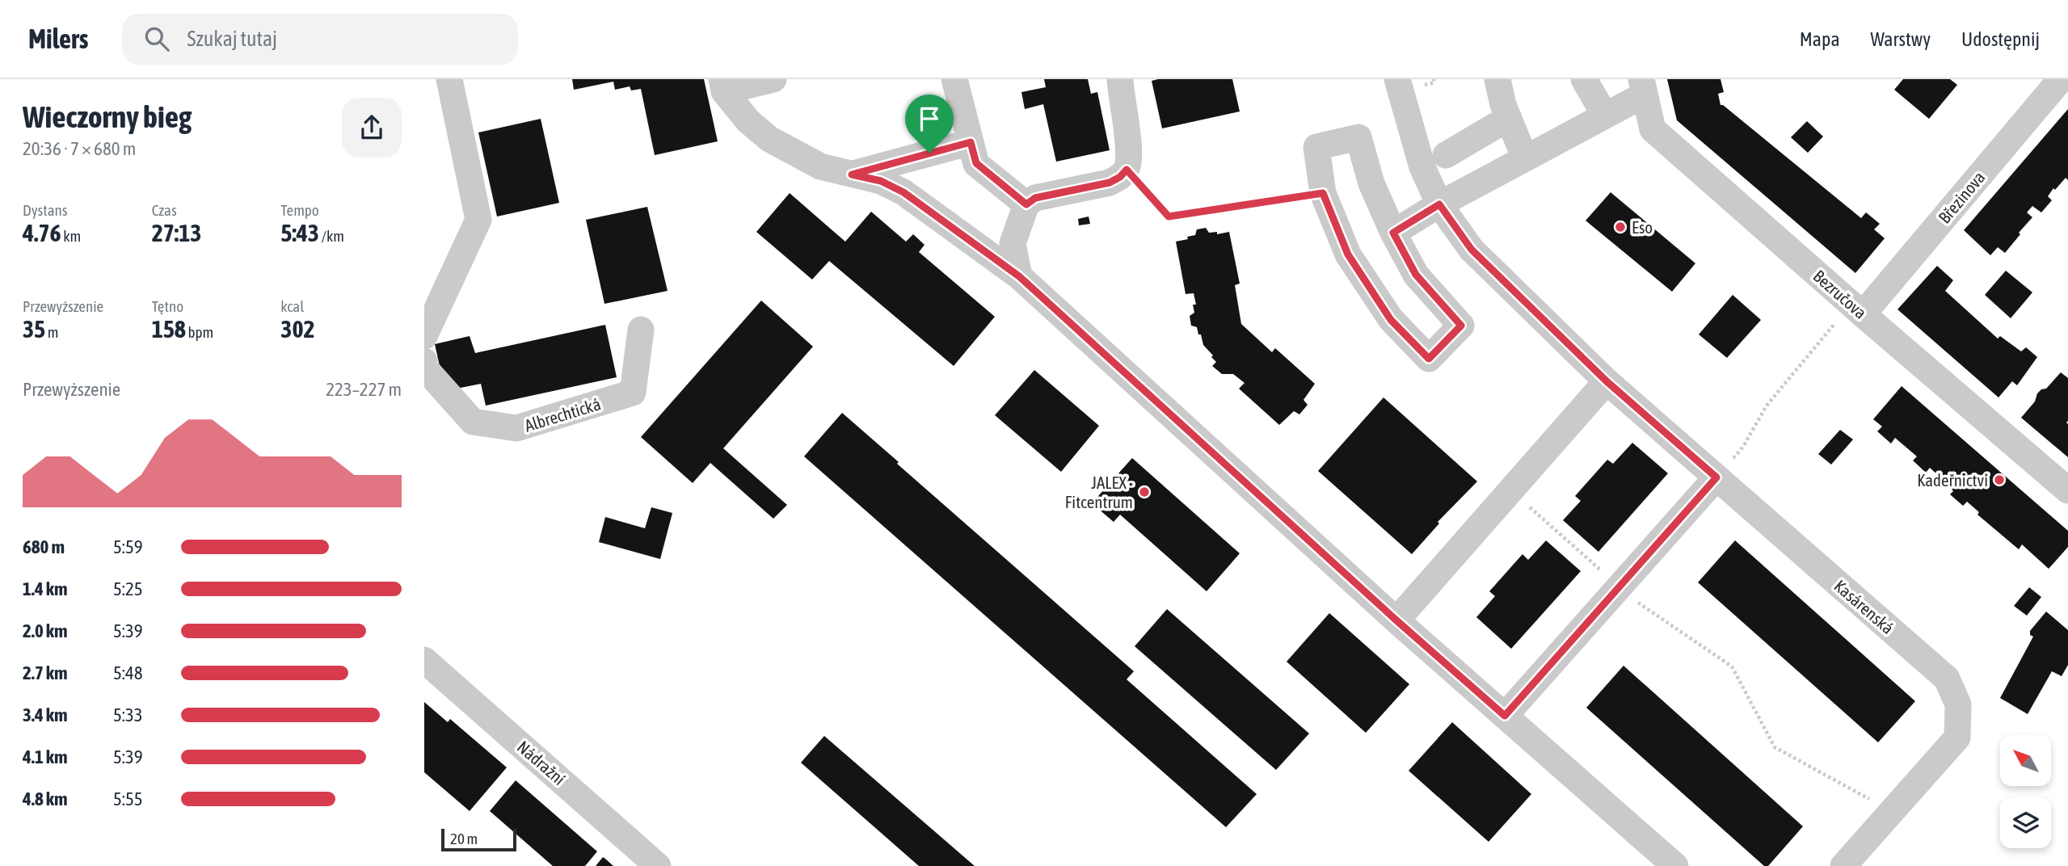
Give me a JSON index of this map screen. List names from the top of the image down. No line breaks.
{"streets":{"street":["Březinova","Bezručova","Albrechtická","Kasárenská","Nádražní"]},"crossings":[["Březinova","Bezručova"]],"places":["Eso","Kadeřnictví","JALEX - Fitcentrum"],"scale_bar":"20 m","north":"top left","page":{"header":"Milers","search":"Szukaj tutaj","nav":["Mapa","Warstwy","Udostępnij"],"heading":["Wieczorny bieg","20:36 · 7 × 680 m"],"stats":[["Dystans","4.76 km"],["Czas","27:13"],["Tempo","5:43 /km"],["Przewyższenie","35 m"],["Tętno","158 bpm"],["kcal","302"]],"chart":["Przewyższenie","223–227 m"],"list":[{"name":"680 m","note":"5:59"},{"name":"1.4 km","note":"5:25"},{"name":"2.0 km","note":"5:39"},{"name":"2.7 km","note":"5:48"},{"name":"3.4 km","note":"5:33"},{"name":"4.1 km","note":"5:39"},{"name":"4.8 km","note":"5:55"}],"scale":"20 m"}}
